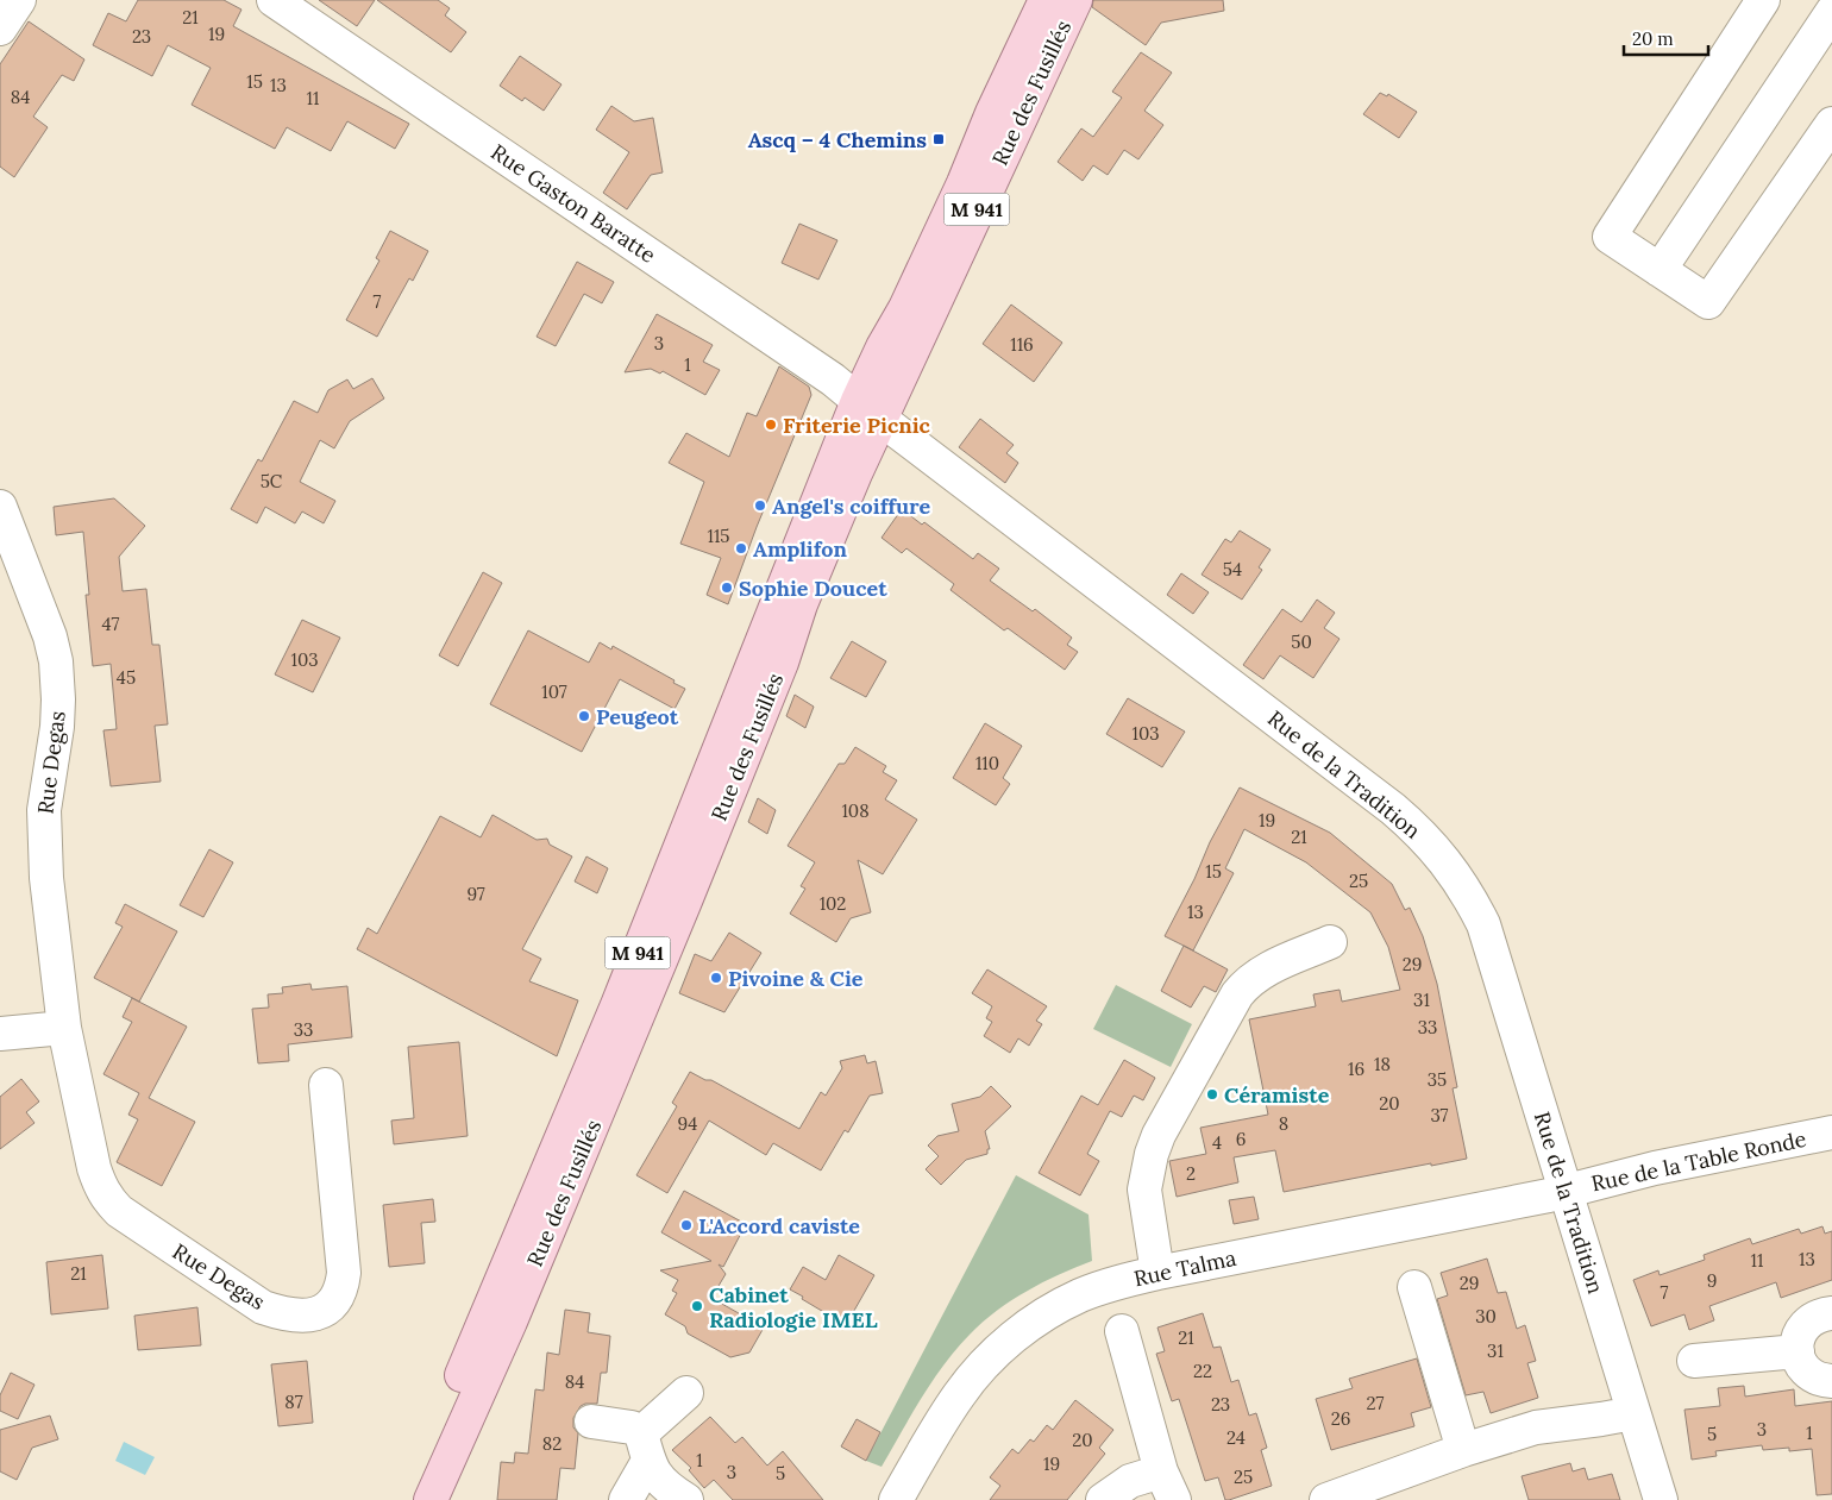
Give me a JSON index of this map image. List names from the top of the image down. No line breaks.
{"streets":{"main road":["Rue des Fusillés","M 941"],"street":["Rue Gaston Baratte","Rue Degas","Rue de la Tradition","Rue de la Table Ronde","Rue Talma"]},"crossings":[["Rue des Fusillés","Rue Gaston Baratte"],["Rue des Fusillés","Rue de la Tradition"],["Rue Gaston Baratte","Rue de la Tradition"],["Rue de la Tradition","Rue de la Table Ronde"],["Rue de la Tradition","Rue Talma"],["Rue de la Table Ronde","Rue Talma"]],"places":{"transit":["Ascq – 4 Chemins"],"other":["Friterie Picnic","Angel's coiffure","Amplifon","Sophie Doucet","Peugeot","Pivoine & Cie","Céramiste","L'Accord caviste","Cabinet Radiologie IMEL"]},"house_numbers":["21","19","23","15","13","84","11","7","3","116","1","5C","115","54","47","50","103","45","107","103","110","108","19","21","15","25","97","102","13","29","31","33","33","18","16","35","20","37","94","8","6","4","2","13","11","21","9","29","7","30","21","31","22","84","87","27","23","26","3","1","5","24","20","82","1","19","3","5","25"],"scale_bar":"20 m"}
